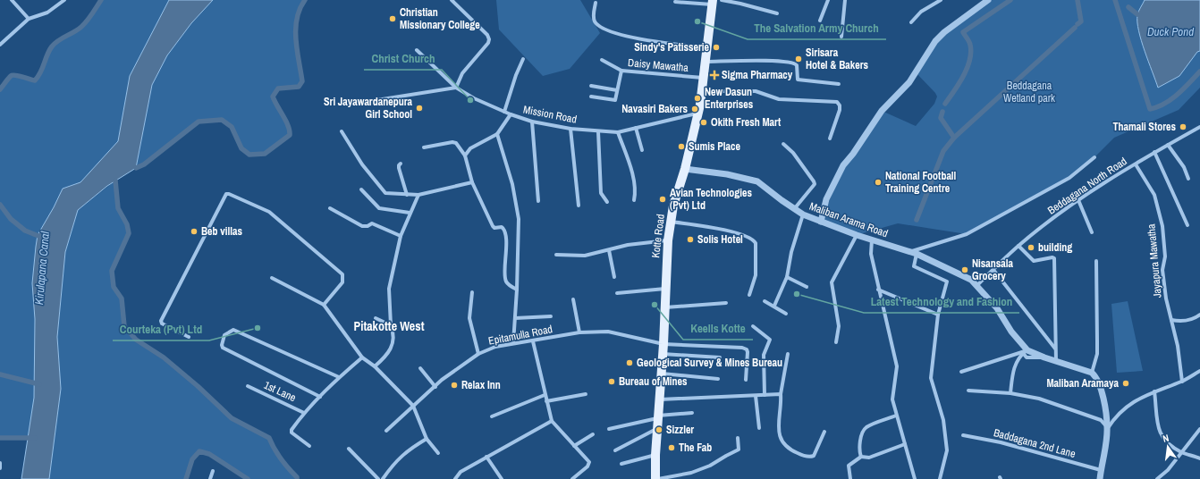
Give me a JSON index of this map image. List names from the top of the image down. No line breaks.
{"streets":{"main road":["Kotte Road"],"street":["Daisy Mawatha","Mission Road","Beddagana North Road","Maliban Arama Road","Jayapura Mawatha","Epitamulla Road","1st Lane","Baddagana 2nd Lane"]},"crossings":[["Daisy Mawatha","Kotte Road"],["Mission Road","Kotte Road"],["Beddagana North Road","Maliban Arama Road"],["Beddagana North Road","Jayapura Mawatha"],["Maliban Arama Road","Kotte Road"],["Kotte Road","Epitamulla Road"]],"districts":["Pitakotte West"],"water":["Duck Pond","Kirulapana Canal"],"parks":["Beddagana Wetland park"],"places":{"other":["Christian Missionary College","The Salvation Army Church","Sindy's Patisserie","Sirisara Hotel & Bakers","New Dasun Enterprises","Christ Church","Sri Jayawardanepura Girl School","Navasiri Bakers","Okith Fresh Mart","Thamali Stores","Sumis Place","National Football Training Centre","Avian Technologies (Pvt) Ltd","Beb villas","Solis Hotel","building","Nisansala Grocery","Latest Technology and Fashion","Keells Kotte","Courteka (Pvt) Ltd","Geological Survey & Mines Bureau","Bureau of Mines","Maliban Aramaya","Relax Inn","Sizzler","The Fab"],"health":["Sigma Pharmacy"]},"north":"top"}
